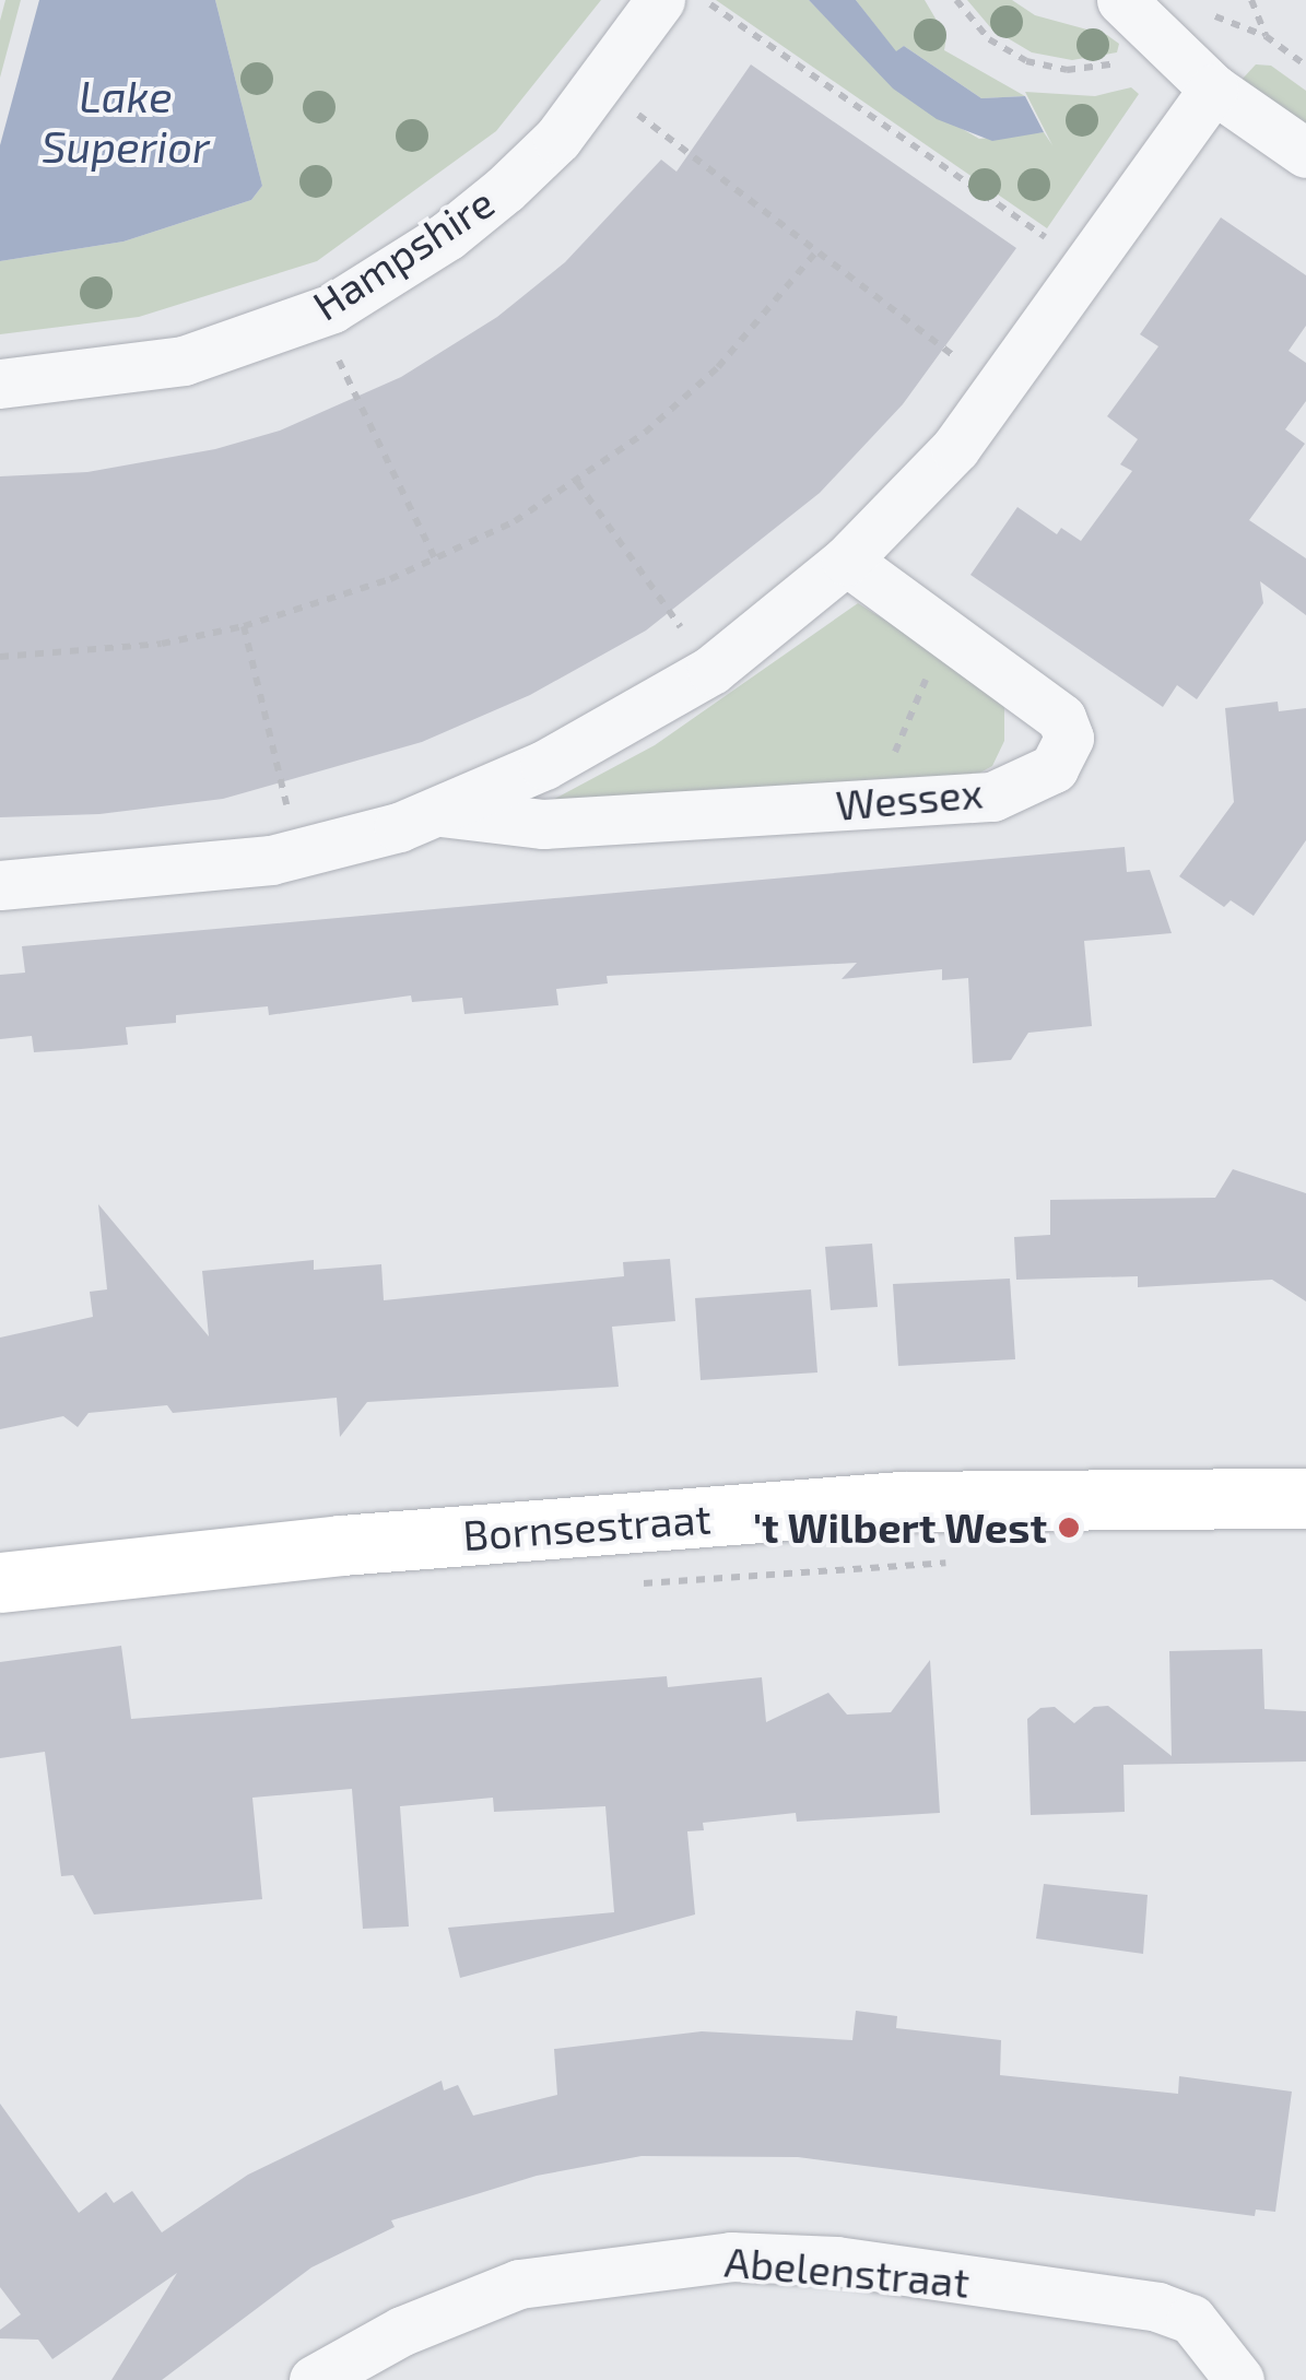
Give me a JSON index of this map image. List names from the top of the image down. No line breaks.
{"streets":{"main road":["Bornsestraat"],"street":["Hampshire","Wessex","Abelenstraat"]},"water":["Lake Superior"],"places":["'t Wilbert West"]}
